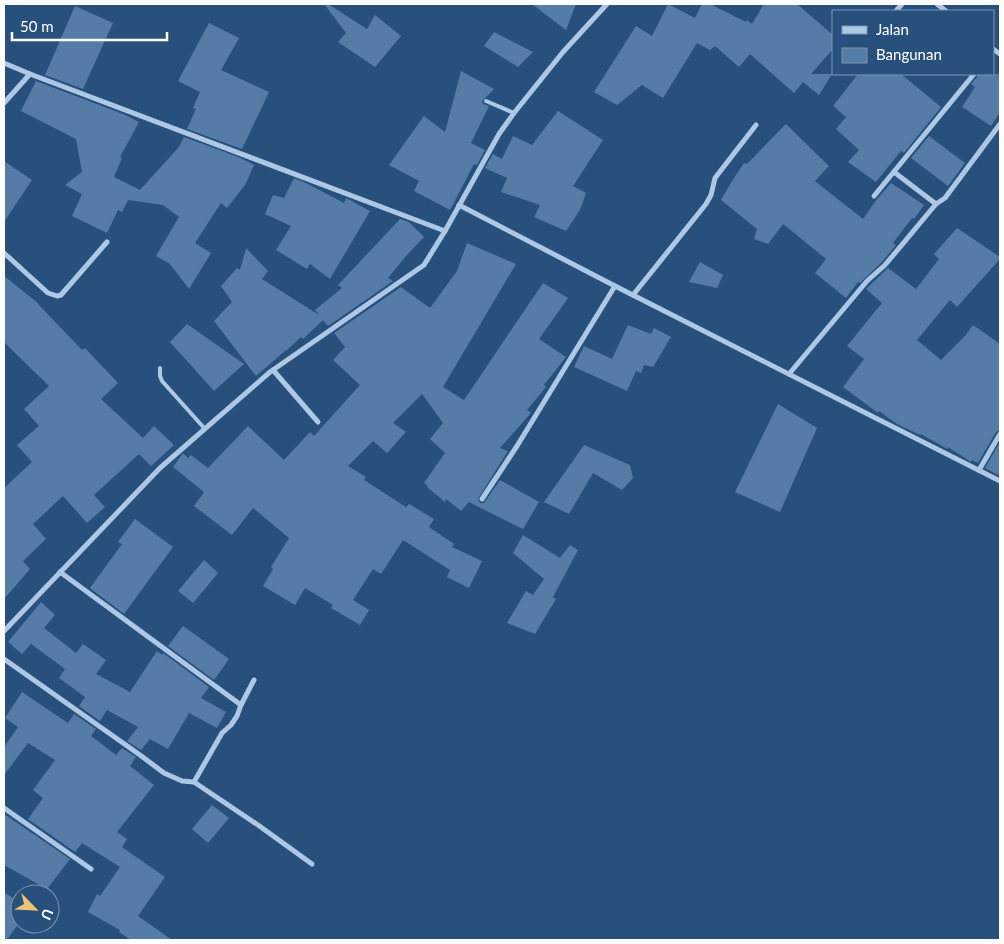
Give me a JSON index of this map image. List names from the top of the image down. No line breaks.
{"legend":["Jalan","Bangunan"],"scale_bar":"50 m","north":"bottom right"}
